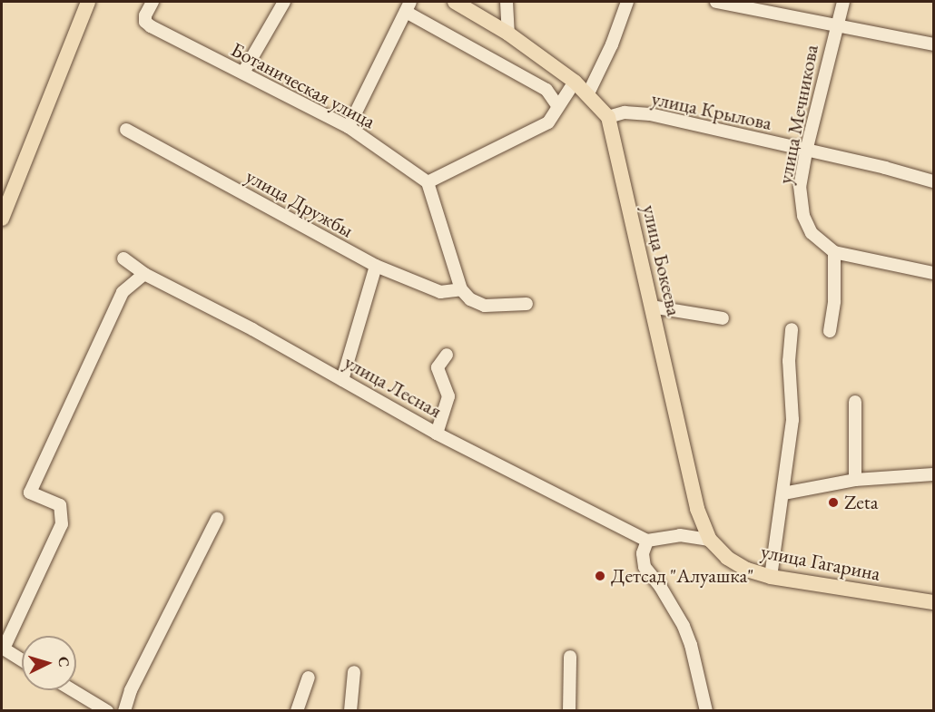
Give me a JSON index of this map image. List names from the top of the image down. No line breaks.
{"streets":{"main road":["улица Бокеева","улица Гагарина"],"street":["Ботаническая улица","улица Крылова","улица Мечникова","улица Дружбы","улица Лесная"]},"crossings":[["улица Крылова","улица Мечникова"],["улица Крылова","улица Бокеева"],["улица Бокеева","улица Гагарина"]],"places":["Zeta","Детсад \"Алуашка\""],"north":"right"}
